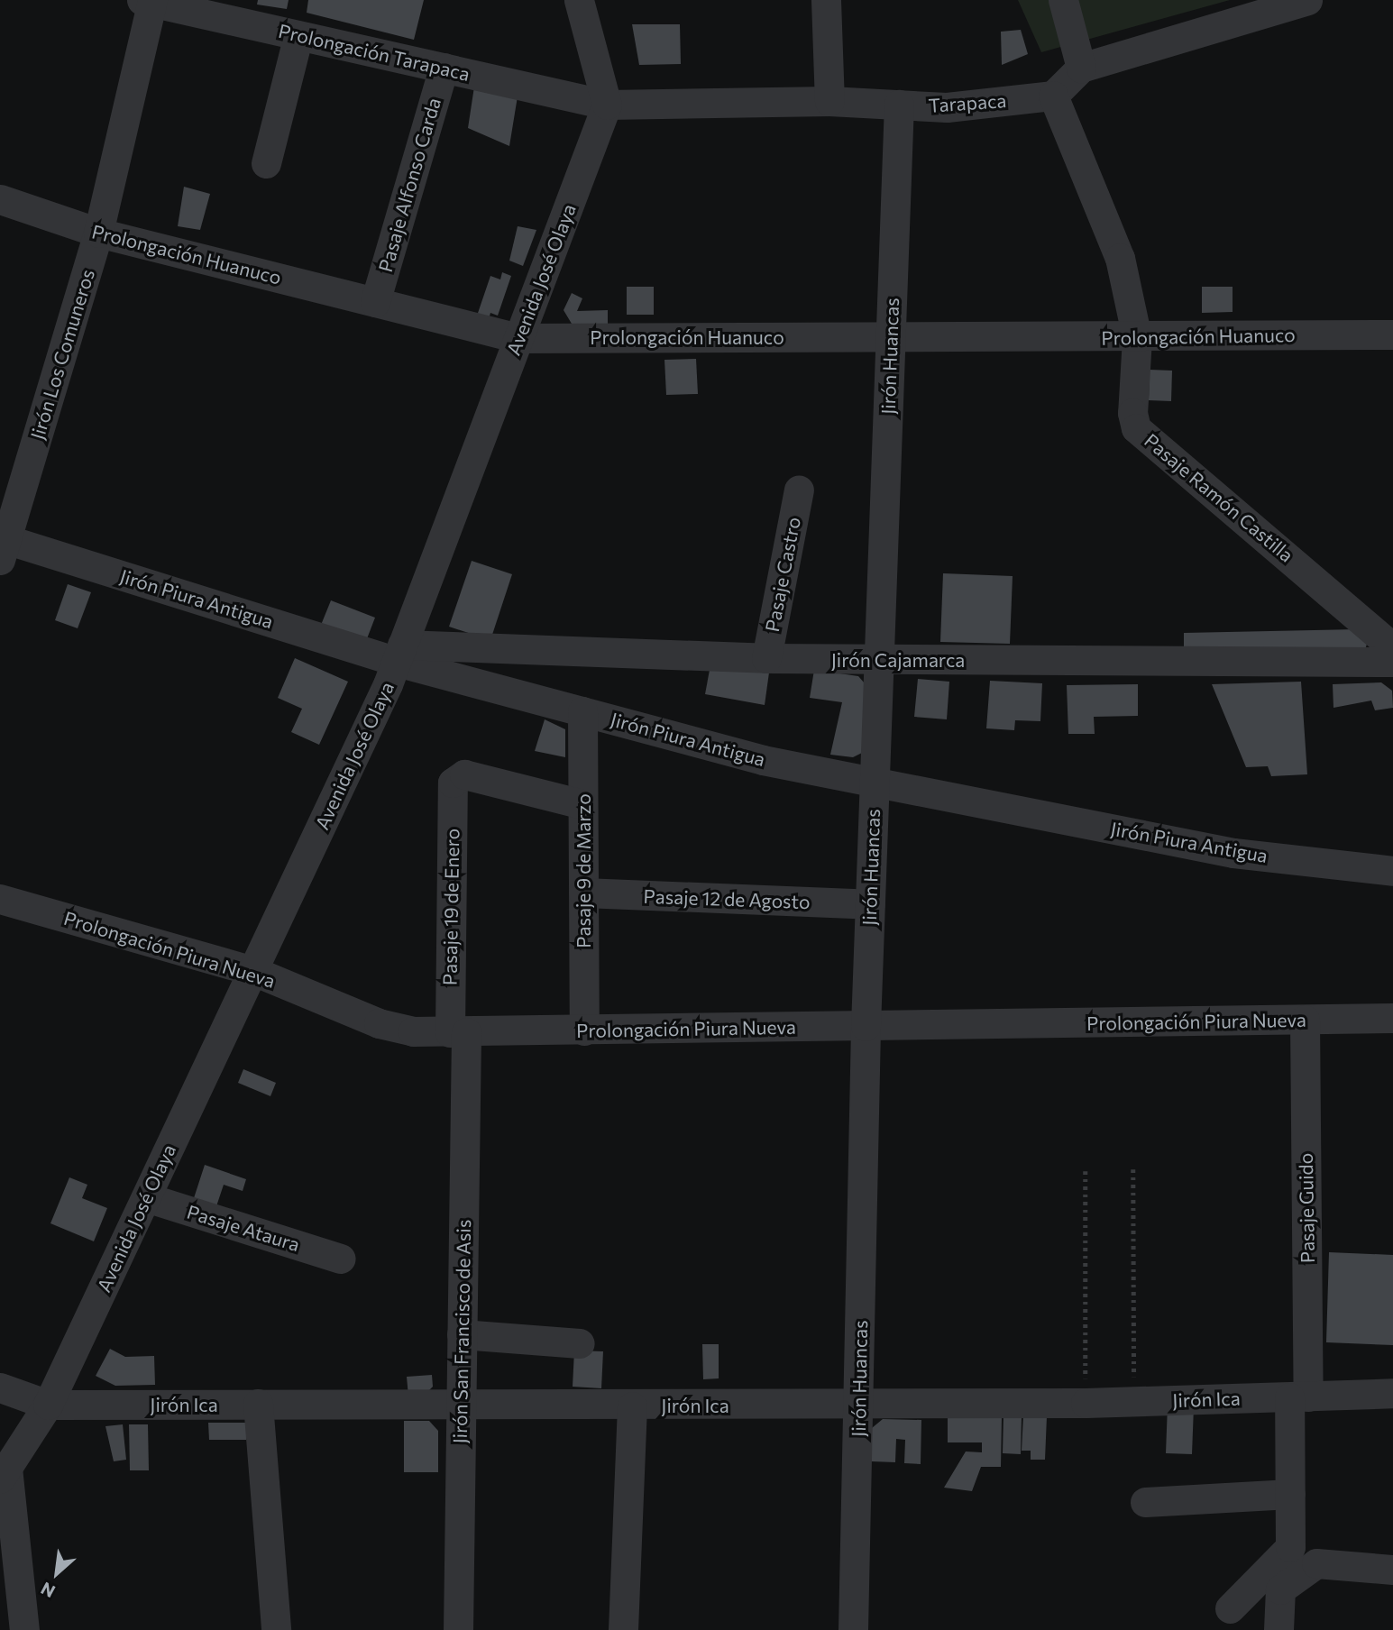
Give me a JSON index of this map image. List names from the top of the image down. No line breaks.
{"streets":{"street":["Prolongación Tarapaca","Tarapaca","Pasaje Alfonso Carda","Prolongación Huanuco","Avenida José Olaya","Jirón Los Comuneros","Jirón Huancas","Pasaje Ramón Castilla","Pasaje Castro","Jirón Piura Antigua","Jirón Cajamarca","Pasaje 9 de Marzo","Pasaje 12 de Agosto","Pasaje 19 de Enero","Prolongación Piura Nueva","Pasaje Guido","Pasaje Ataura","Jirón San Francisco de Asis","Jirón Ica"]},"crossings":[["Prolongación Tarapaca","Tarapaca"],["Prolongación Tarapaca","Pasaje Alfonso Carda"],["Prolongación Tarapaca","Avenida José Olaya"],["Prolongación Tarapaca","Jirón Los Comuneros"],["Tarapaca","Avenida José Olaya"],["Tarapaca","Jirón Huancas"],["Tarapaca","Pasaje Ramón Castilla"],["Pasaje Alfonso Carda","Prolongación Huanuco"],["Prolongación Huanuco","Avenida José Olaya"],["Prolongación Huanuco","Jirón Los Comuneros"],["Prolongación Huanuco","Jirón Huancas"],["Prolongación Huanuco","Pasaje Ramón Castilla"],["Avenida José Olaya","Jirón Piura Antigua"],["Avenida José Olaya","Jirón Cajamarca"],["Avenida José Olaya","Prolongación Piura Nueva"],["Avenida José Olaya","Pasaje Ataura"],["Avenida José Olaya","Jirón Ica"],["Jirón Los Comuneros","Jirón Piura Antigua"],["Jirón Huancas","Jirón Piura Antigua"],["Jirón Huancas","Jirón Cajamarca"],["Jirón Huancas","Pasaje 12 de Agosto"],["Jirón Huancas","Prolongación Piura Nueva"],["Jirón Huancas","Jirón Ica"],["Pasaje Castro","Jirón Cajamarca"],["Jirón Piura Antigua","Jirón Cajamarca"],["Jirón Piura Antigua","Pasaje 9 de Marzo"],["Pasaje 9 de Marzo","Pasaje 12 de Agosto"],["Pasaje 9 de Marzo","Pasaje 19 de Enero"],["Pasaje 9 de Marzo","Prolongación Piura Nueva"],["Pasaje 19 de Enero","Prolongación Piura Nueva"],["Pasaje 19 de Enero","Jirón San Francisco de Asis"],["Prolongación Piura Nueva","Pasaje Guido"],["Prolongación Piura Nueva","Jirón San Francisco de Asis"],["Pasaje Guido","Jirón Ica"],["Jirón San Francisco de Asis","Jirón Ica"]],"north":"bottom left"}
